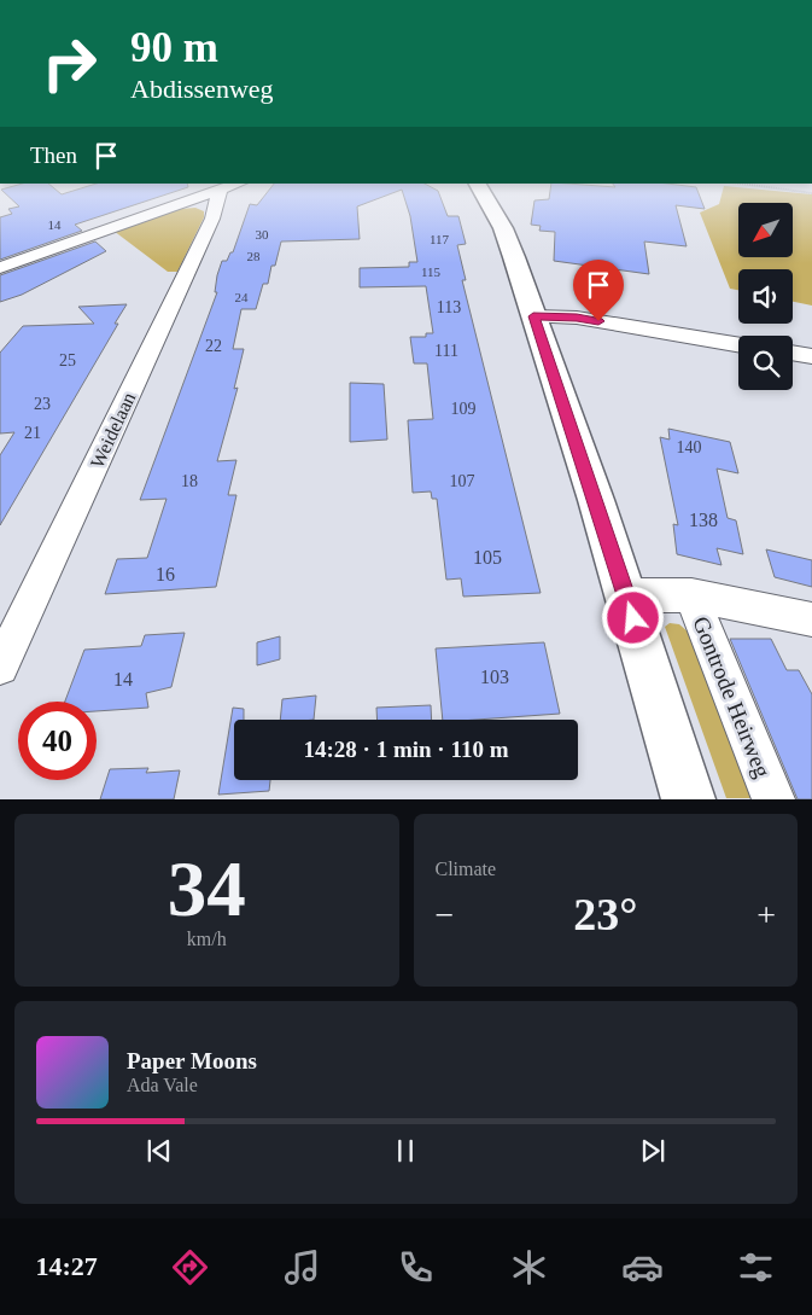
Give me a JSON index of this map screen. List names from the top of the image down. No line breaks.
{"streets":{"street":["Weidelaan","Gontrode Heirweg"]},"house_numbers":["14","30","117","28","115","24","113","22","111","25","23","109","21","140","18","107","138","105","16","103","14"],"north":"bottom left","page":{"turn":["90 m","Abdissenweg"],"then":"Then","limit":"40","trip":"14:28 · 1 min · 110 m","tile":[["34","km/h"],"Climate"],"heat":["−","23°","+"],"song":["Paper Moons","Ada Vale"],"tabs":"14:27"}}
